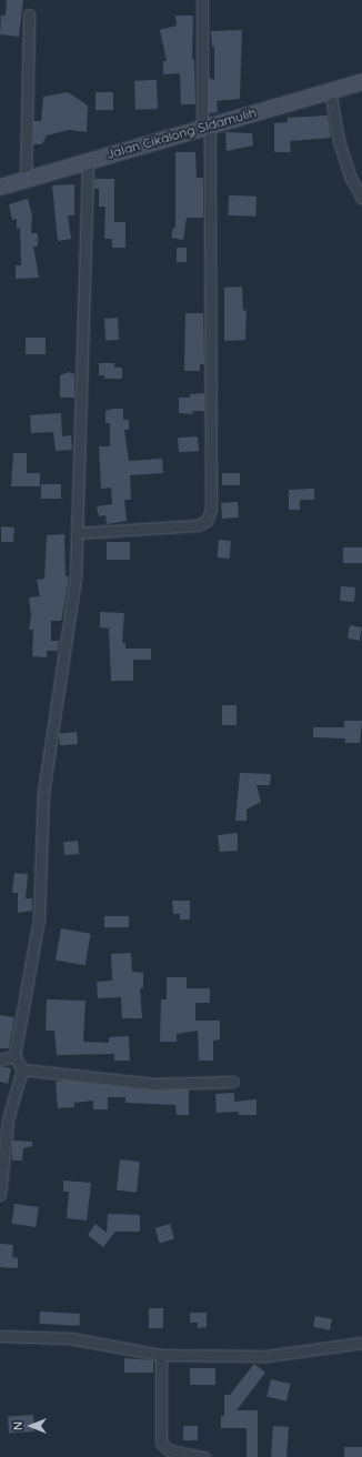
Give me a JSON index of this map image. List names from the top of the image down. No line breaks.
{"streets":{"street":["Jalan Cikalong SIdamulih"]},"north":"left"}
